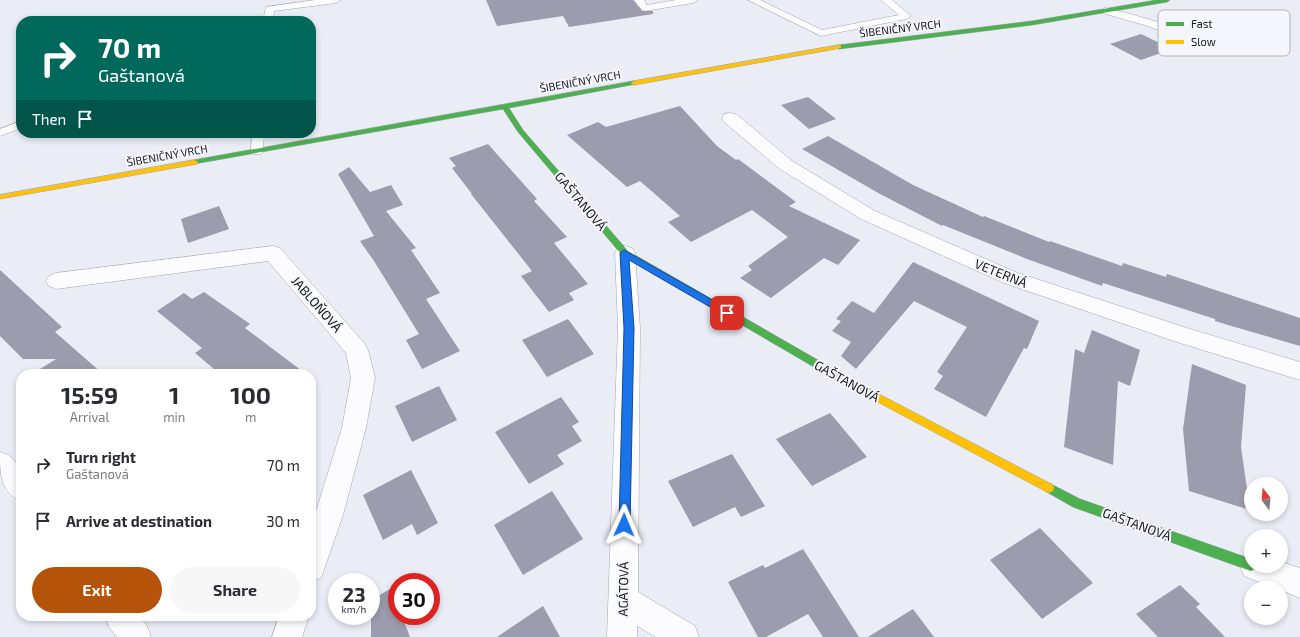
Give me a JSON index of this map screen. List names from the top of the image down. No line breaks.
{"streets":{"street":["ŠIBENIČNÝ VRCH","GAŠTANOVÁ","VETERNÁ","JABLOŇOVÁ","AGÁTOVÁ"]},"crossings":[["ŠIBENIČNÝ VRCH","GAŠTANOVÁ"],["GAŠTANOVÁ","AGÁTOVÁ"]],"legend":["Fast","Slow"],"north":"top","page":{"turn":["70 m","Gaštanová"],"then":"Then","eta":["15:59","Arrival","1","min","100","m"],"list":[{"name":"Turn right","note":"Gaštanová","value":"70 m"},{"name":"Arrive at destination","value":"30 m"}],"map_buttons":["+","−"],"buttons":["Exit","Share"],"speed":"23 km/h","limit":"30"}}
